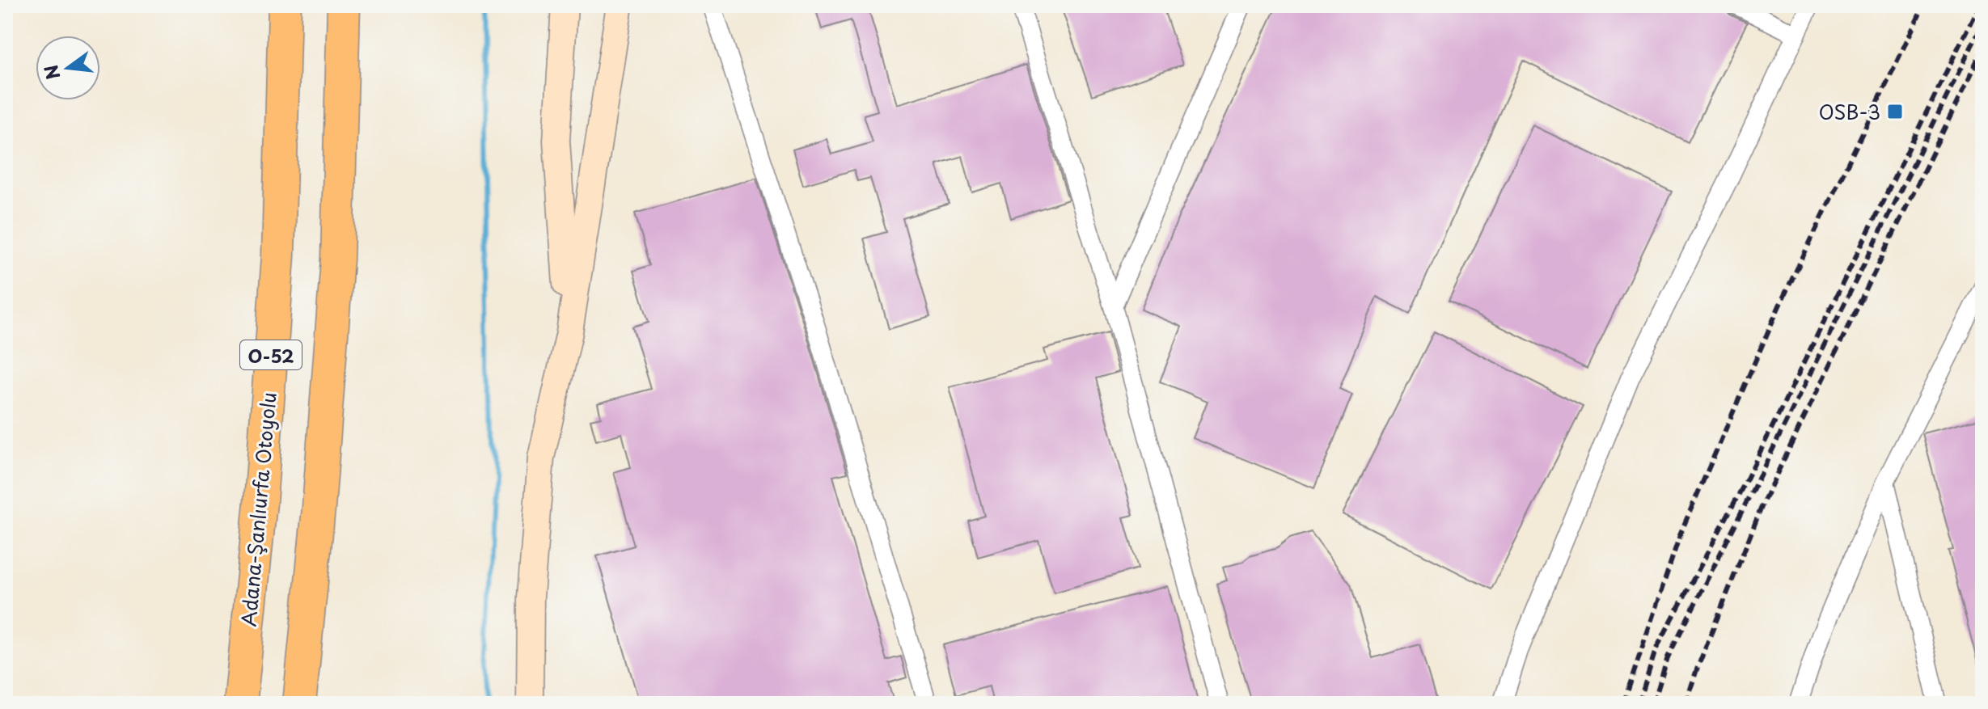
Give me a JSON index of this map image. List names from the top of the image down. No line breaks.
{"streets":{"highway":["O-52","Adana-Şanlıurfa Otoyolu"]},"places":{"transit":["OSB-3"]},"north":"left"}
